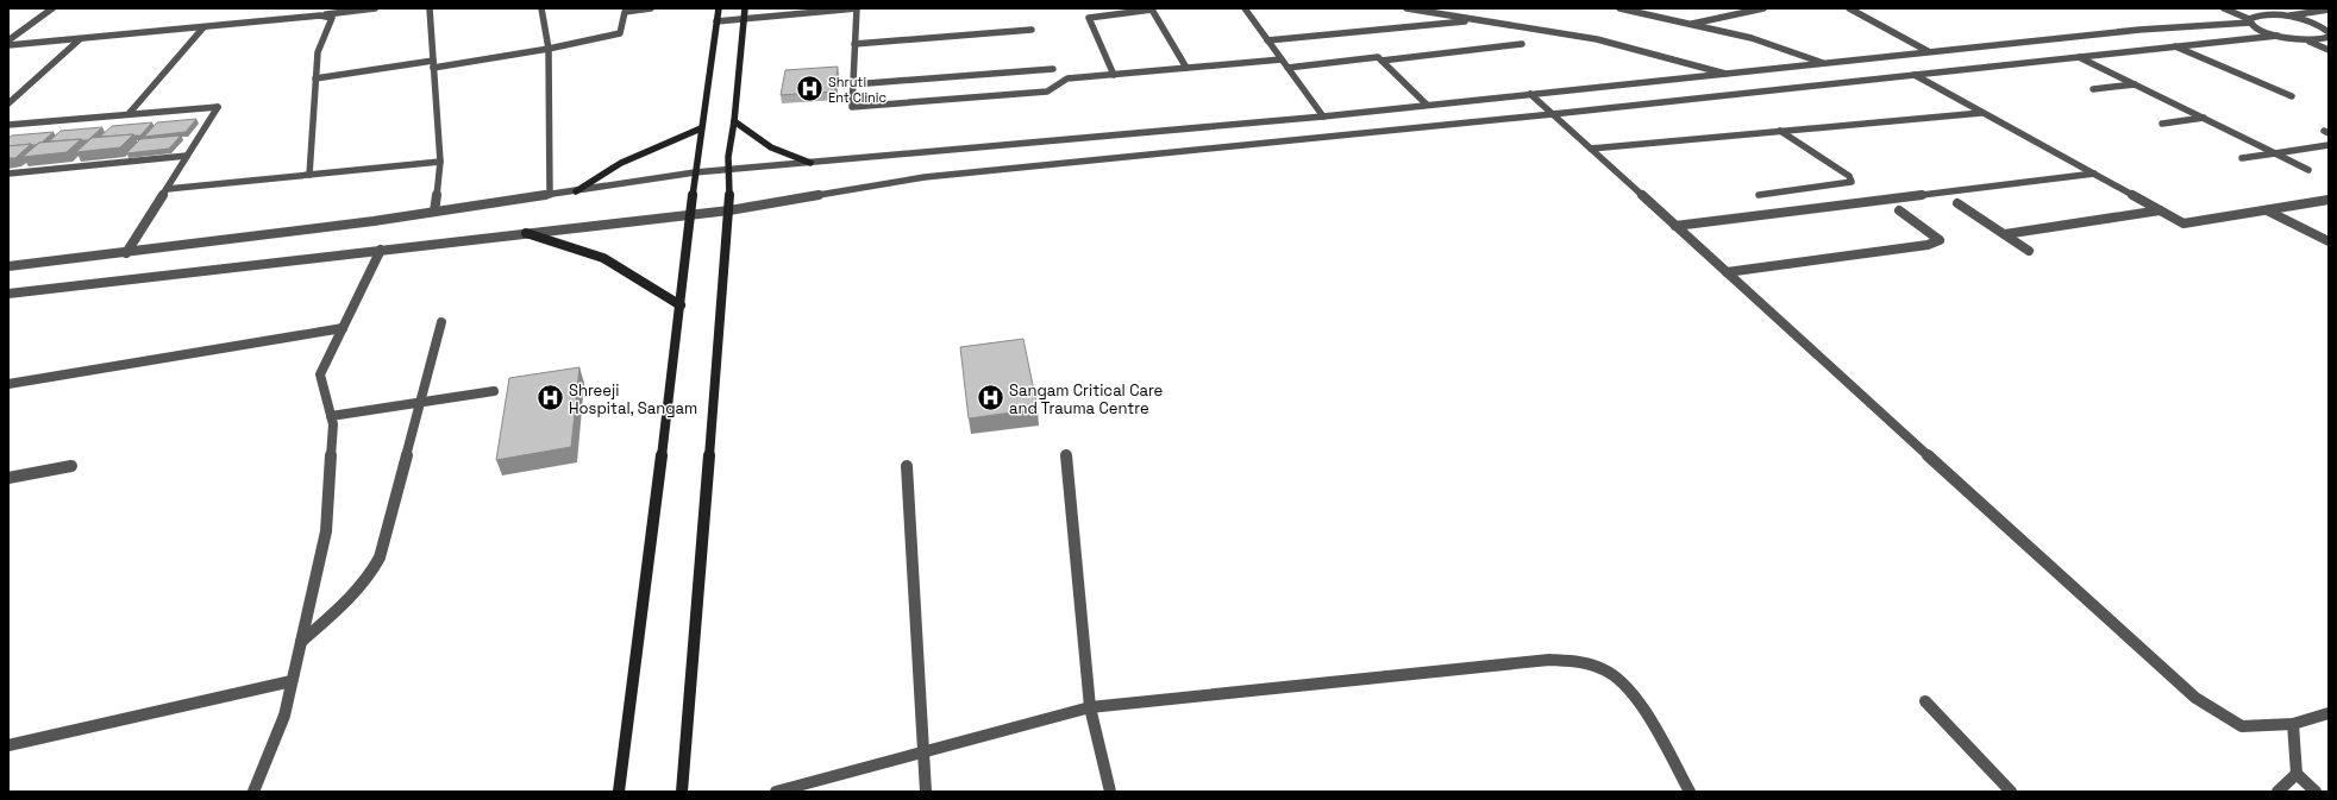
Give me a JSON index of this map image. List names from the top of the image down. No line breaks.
{"places":{"hospital":["Shruti Ent Clinic","Shreeji Hospital, Sangam","Sangam Critical Care and Trauma Centre"]}}
